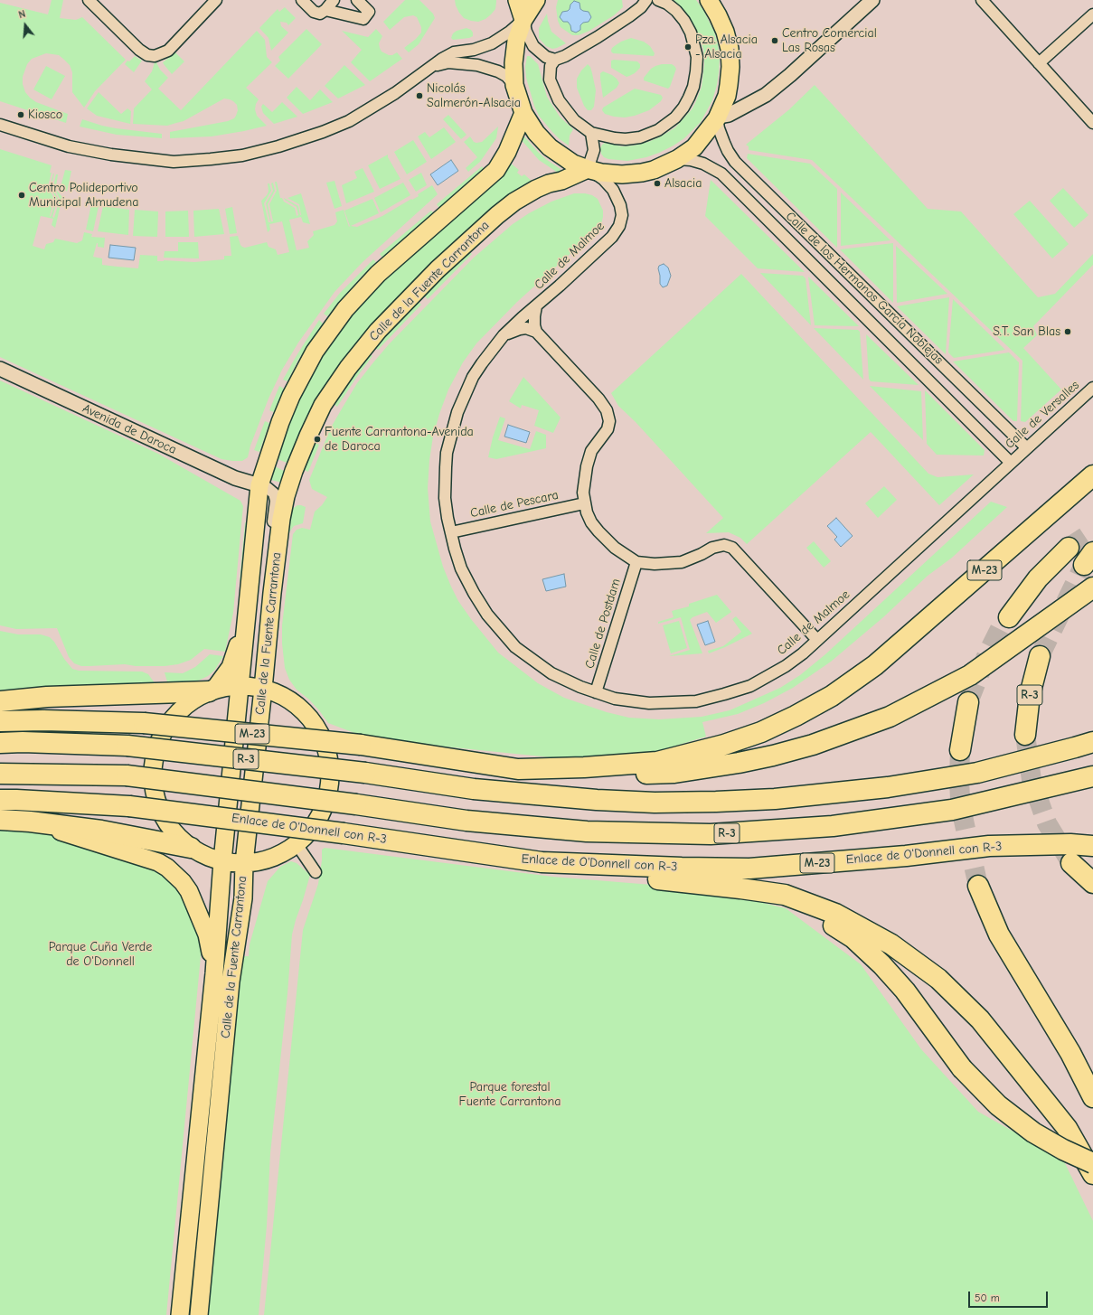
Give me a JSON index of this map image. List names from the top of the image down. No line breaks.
{"streets":{"highway":["M-23","R-3","Enlace de O'Donnell con R-3"],"main road":["Calle de la Fuente Carrantona"],"street":["Calle de Malmoe","Calle de los Hermanos García Noblejas","Calle de Versalles","Avenida de Daroca","Calle de Pescara","Calle de Postdam"]},"crossings":[["Calle de Malmoe","Calle de la Fuente Carrantona"],["Calle de Malmoe","Calle de los Hermanos García Noblejas"],["Calle de Malmoe","Calle de Versalles"],["Calle de Malmoe","Calle de Pescara"],["Calle de Malmoe","Calle de Postdam"],["Calle de la Fuente Carrantona","Avenida de Daroca"],["Calle de los Hermanos García Noblejas","Calle de Versalles"]],"parks":["Parque Cuña Verde de O'Donnell","Parque forestal Fuente Carrantona"],"places":["Centro Comercial Las Rosas","Pza. Alsacia - Alsacia","Nicolás Salmerón-Alsacia","Kiosco","Alsacia","Centro Polideportivo Municipal Almudena","S.T. San Blas","Fuente Carrantona-Avenida de Daroca"],"scale_bar":"50 m","north":"top"}
